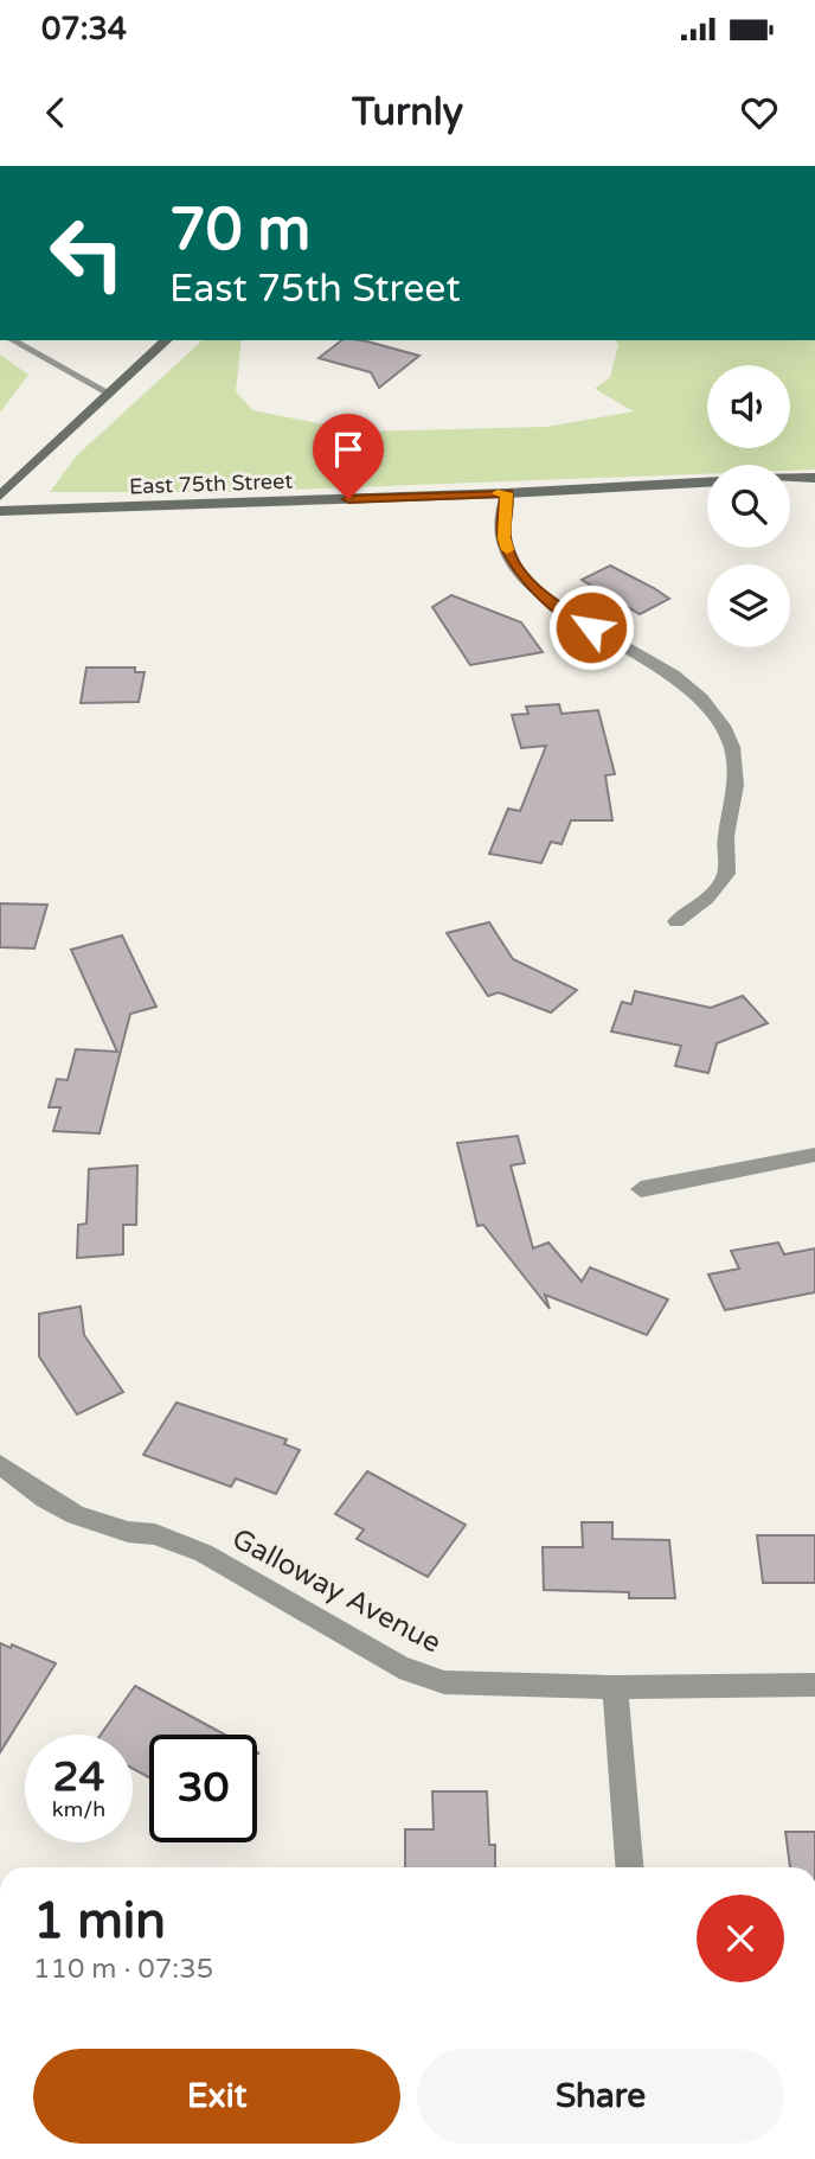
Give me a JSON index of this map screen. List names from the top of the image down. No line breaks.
{"streets":{"street":["East 75th Street","Galloway Avenue"]},"page":{"status":"07:34","header":"Turnly","turn":["70 m","East 75th Street"],"speed":"24 km/h","limit":"30","heading":["1 min","110 m · 07:35"],"buttons":["Exit","Share"]}}
